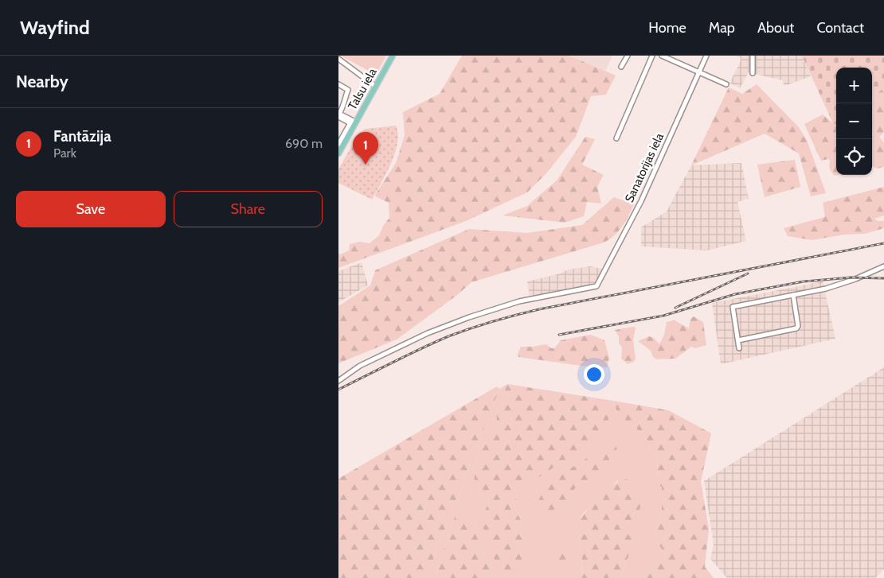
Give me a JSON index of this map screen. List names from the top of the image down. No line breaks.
{"streets":{"main road":["Talsu iela"],"street":["Sanatorijas iela"]},"page":{"header":"Wayfind","nav":["Home","Map","About","Contact"],"heading":"Nearby","map_buttons":["+","−"],"list":[{"mark":"1","name":"Fantāzija","note":"Park","value":"690 m"}],"pins":"1","buttons":["Save","Share"]}}
